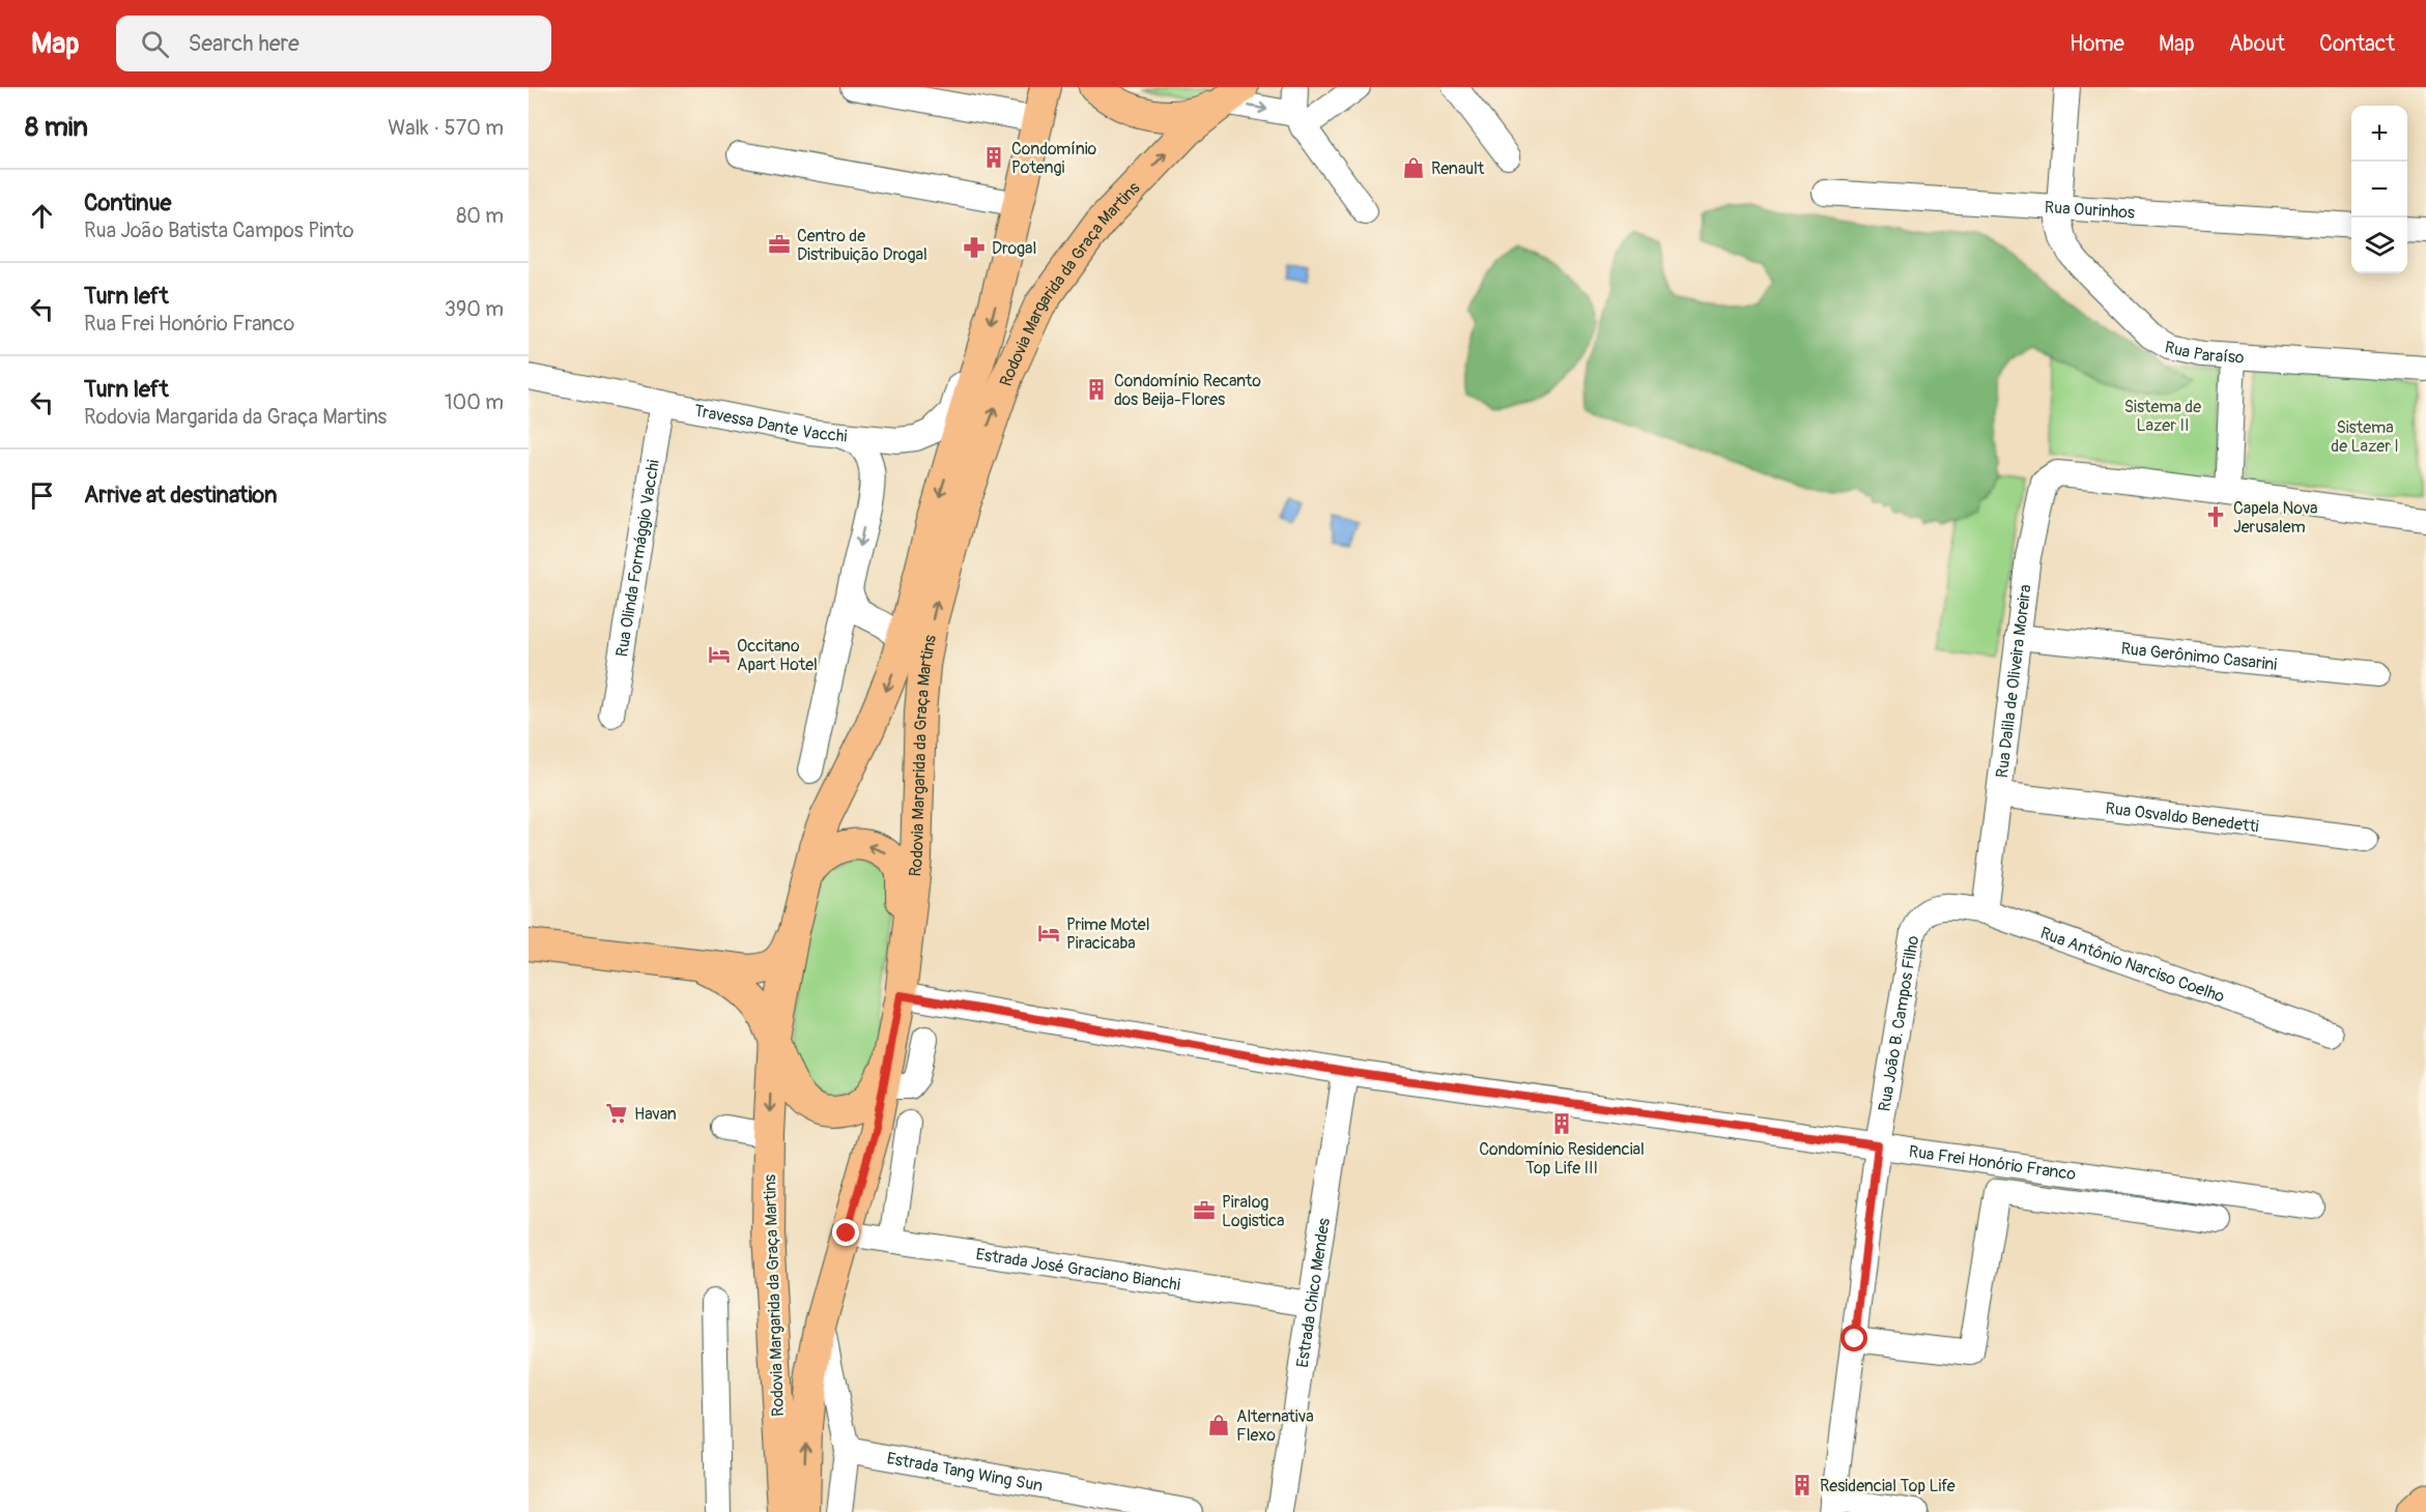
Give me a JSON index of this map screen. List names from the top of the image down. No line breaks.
{"streets":{"main road":["Rodovia Margarida da Graça Martins"],"street":["Rua Ourinhos","Rua Paraíso","Travessa Dante Vacchi","Rua Olinda Formággio Vacchi","Rua Gerônimo Casarini","Rua Dalila de Oliveira Moreira","Rua Osvaldo Benedetti","Rua Antônio Narciso Coelho","Rua João B. Campos Filho","Rua Frei Honório Franco","Estrada José Graciano Bianchi","Estrada Chico Mendes","Estrada Tang Wing Sun"]},"crossings":[["Rua Ourinhos","Rua Paraíso"],["Rodovia Margarida da Graça Martins","Rua Frei Honório Franco"],["Rodovia Margarida da Graça Martins","Estrada José Graciano Bianchi"],["Travessa Dante Vacchi","Rua Olinda Formággio Vacchi"],["Rua Gerônimo Casarini","Rua Dalila de Oliveira Moreira"],["Rua Dalila de Oliveira Moreira","Rua Osvaldo Benedetti"],["Rua Dalila de Oliveira Moreira","Rua Antônio Narciso Coelho"],["Rua Antônio Narciso Coelho","Rua João B. Campos Filho"],["Rua João B. Campos Filho","Rua Frei Honório Franco"],["Rua Frei Honório Franco","Estrada Chico Mendes"],["Estrada José Graciano Bianchi","Estrada Chico Mendes"]],"parks":["Sistema de Lazer II","Sistema de Lazer I"],"places":{"building":["Condomínio Potengi","Condomínio Recanto dos Beija-Flores","Condomínio Residencial Top Life III","Residencial Top Life"],"shop":["Renault","Alternativa Flexo"],"office":["Centro de Distribuição Drogal","Piralog Logistica"],"pharmacy":["Drogal"],"church":["Capela Nova Jerusalem"],"hotel":["Occitano Apart Hotel","Prime Motel Piracicaba"],"supermarket":["Havan"]},"page":{"header":"Map","search":"Search here","nav":["Home","Map","About","Contact"],"heading":["8 min","Walk · 570 m"],"map_buttons":["+","−"],"list":[["Continue","Rua João Batista Campos Pinto","80 m"],["Turn left","Rua Frei Honório Franco","390 m"],["Turn left","Rodovia Margarida da Graça Martins","100 m"],"Arrive at destination"]}}
